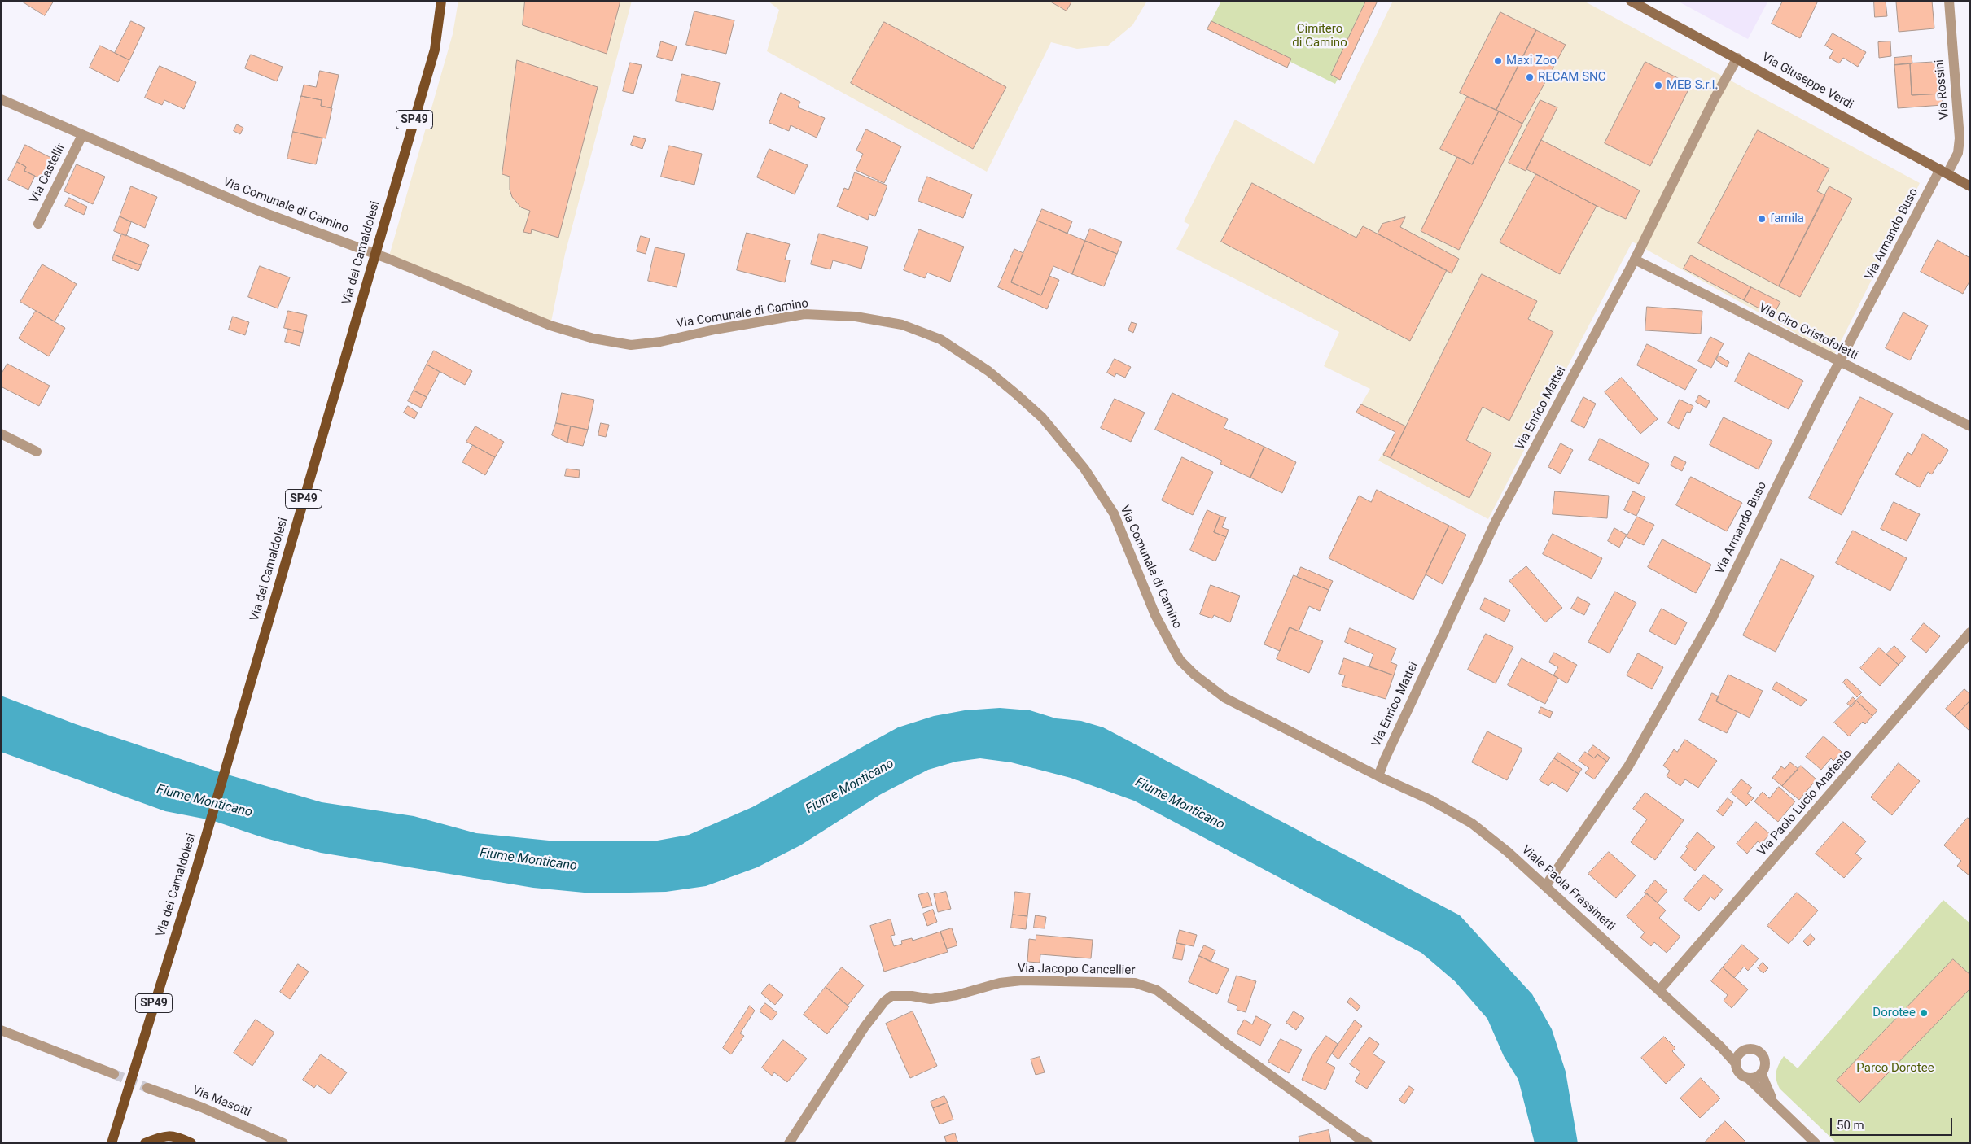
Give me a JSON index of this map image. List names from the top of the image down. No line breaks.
{"streets":{"main road":["Via Giuseppe Verdi","SP49","Via dei Camaldolesi"],"street":["Via Rossini","Via Castellir","Via Comunale di Camino","Via Armando Buso","Via Ciro Cristofoletti","Via Enrico Mattei","Via Paolo Lucio Anafesto","Viale Paola Frassinetti","Via Jacopo Cancellier","Via Masotti"]},"crossings":[["Via Giuseppe Verdi","Via Rossini"],["Via Giuseppe Verdi","Via Armando Buso"],["Via Giuseppe Verdi","Via Enrico Mattei"],["Via Rossini","Via Armando Buso"],["Via Castellir","Via Comunale di Camino"],["Via Comunale di Camino","Via Enrico Mattei"],["Via Comunale di Camino","Viale Paola Frassinetti"],["Via Armando Buso","Via Ciro Cristofoletti"],["Via Armando Buso","Viale Paola Frassinetti"],["Via Ciro Cristofoletti","Via Enrico Mattei"],["Via Enrico Mattei","Viale Paola Frassinetti"],["Via Paolo Lucio Anafesto","Viale Paola Frassinetti"]],"water":["Fiume Monticano"],"parks":["Cimitero di Camino","Parco Dorotee"],"places":["Maxi Zoo","RECAM SNC","MEB S.r.l.","famila","Dorotee"],"scale_bar":"50 m"}
